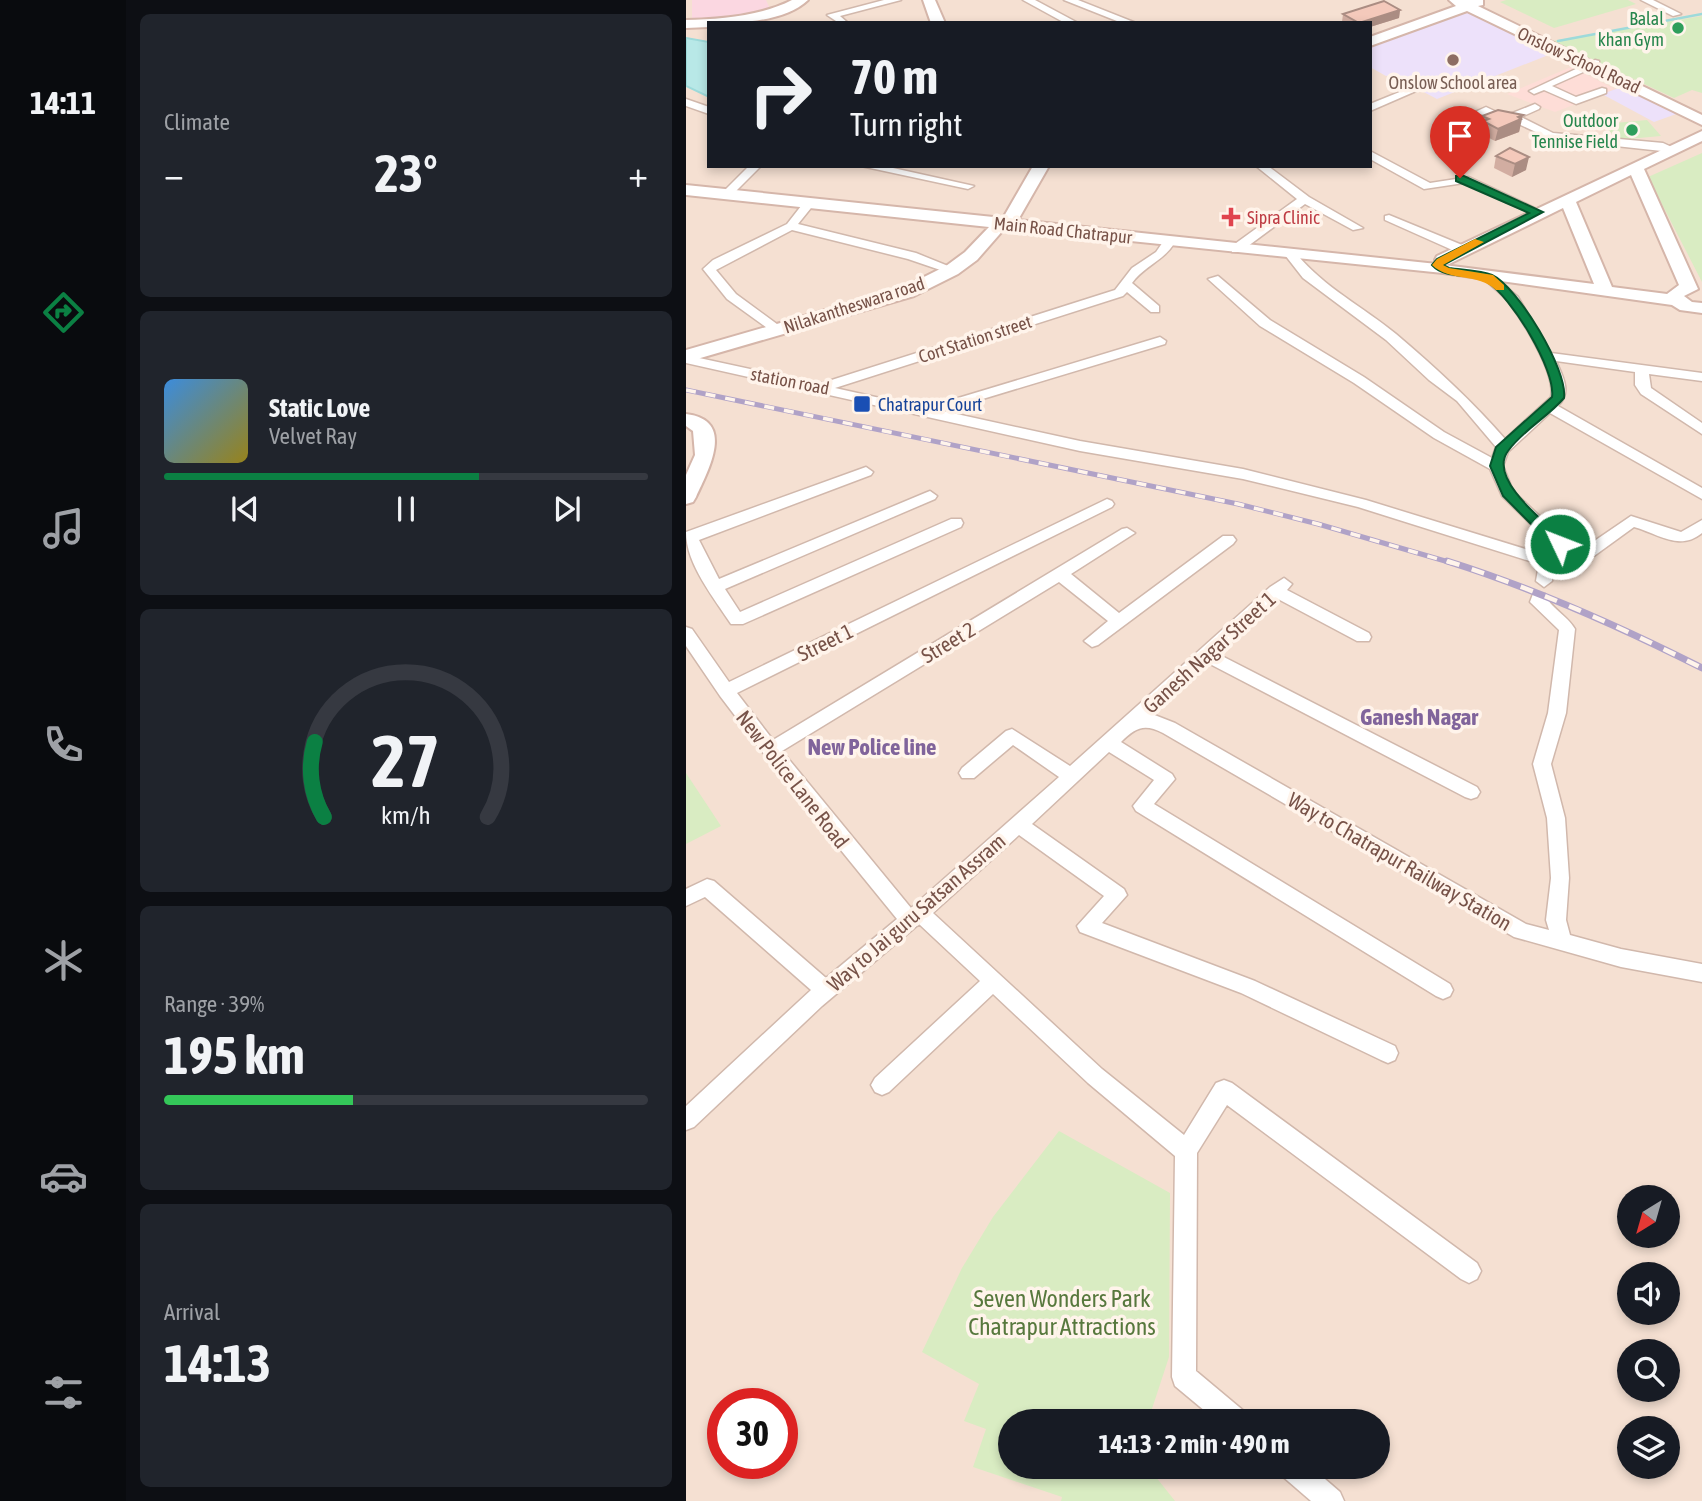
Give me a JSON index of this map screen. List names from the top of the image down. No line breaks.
{"streets":{"main road":["Onslow School Road","Main Road Chatrapur","Nilakantheswara road"],"street":["Cort Station street","station road","Street 1","Street 2","Ganesh Nagar Street 1","New Police Lane Road","Way to Chatrapur Railway Station","Way to Jai guru Satsan Assram"]},"crossings":[["Main Road Chatrapur","Nilakantheswara road"],["Main Road Chatrapur","Cort Station street"],["Nilakantheswara road","station road"],["Cort Station street","station road"],["Street 1","New Police Lane Road"],["Street 2","New Police Lane Road"],["Ganesh Nagar Street 1","Way to Chatrapur Railway Station"],["Ganesh Nagar Street 1","Way to Jai guru Satsan Assram"],["New Police Lane Road","Way to Jai guru Satsan Assram"],["Way to Chatrapur Railway Station","Way to Jai guru Satsan Assram"]],"districts":["Ganesh Nagar","New Police line"],"parks":["Seven Wonders Park Chatrapur Attractions"],"places":{"other":["Balal khan Gym","Onslow School area","Outdoor Tennise Field"],"health":["Sipra Clinic"],"transit":["Chatrapur Court"]},"north":"bottom left","page":{"tabs":"14:11","tile":["Climate",["Range · 39%","195 km"],["Arrival","14:13"]],"turn":["70 m","Turn right"],"heat":["−","23°","+"],"song":["Static Love","Velvet Ray"],"limit":"30","trip":"14:13 · 2 min · 490 m","gauge":["27","km/h"]}}
